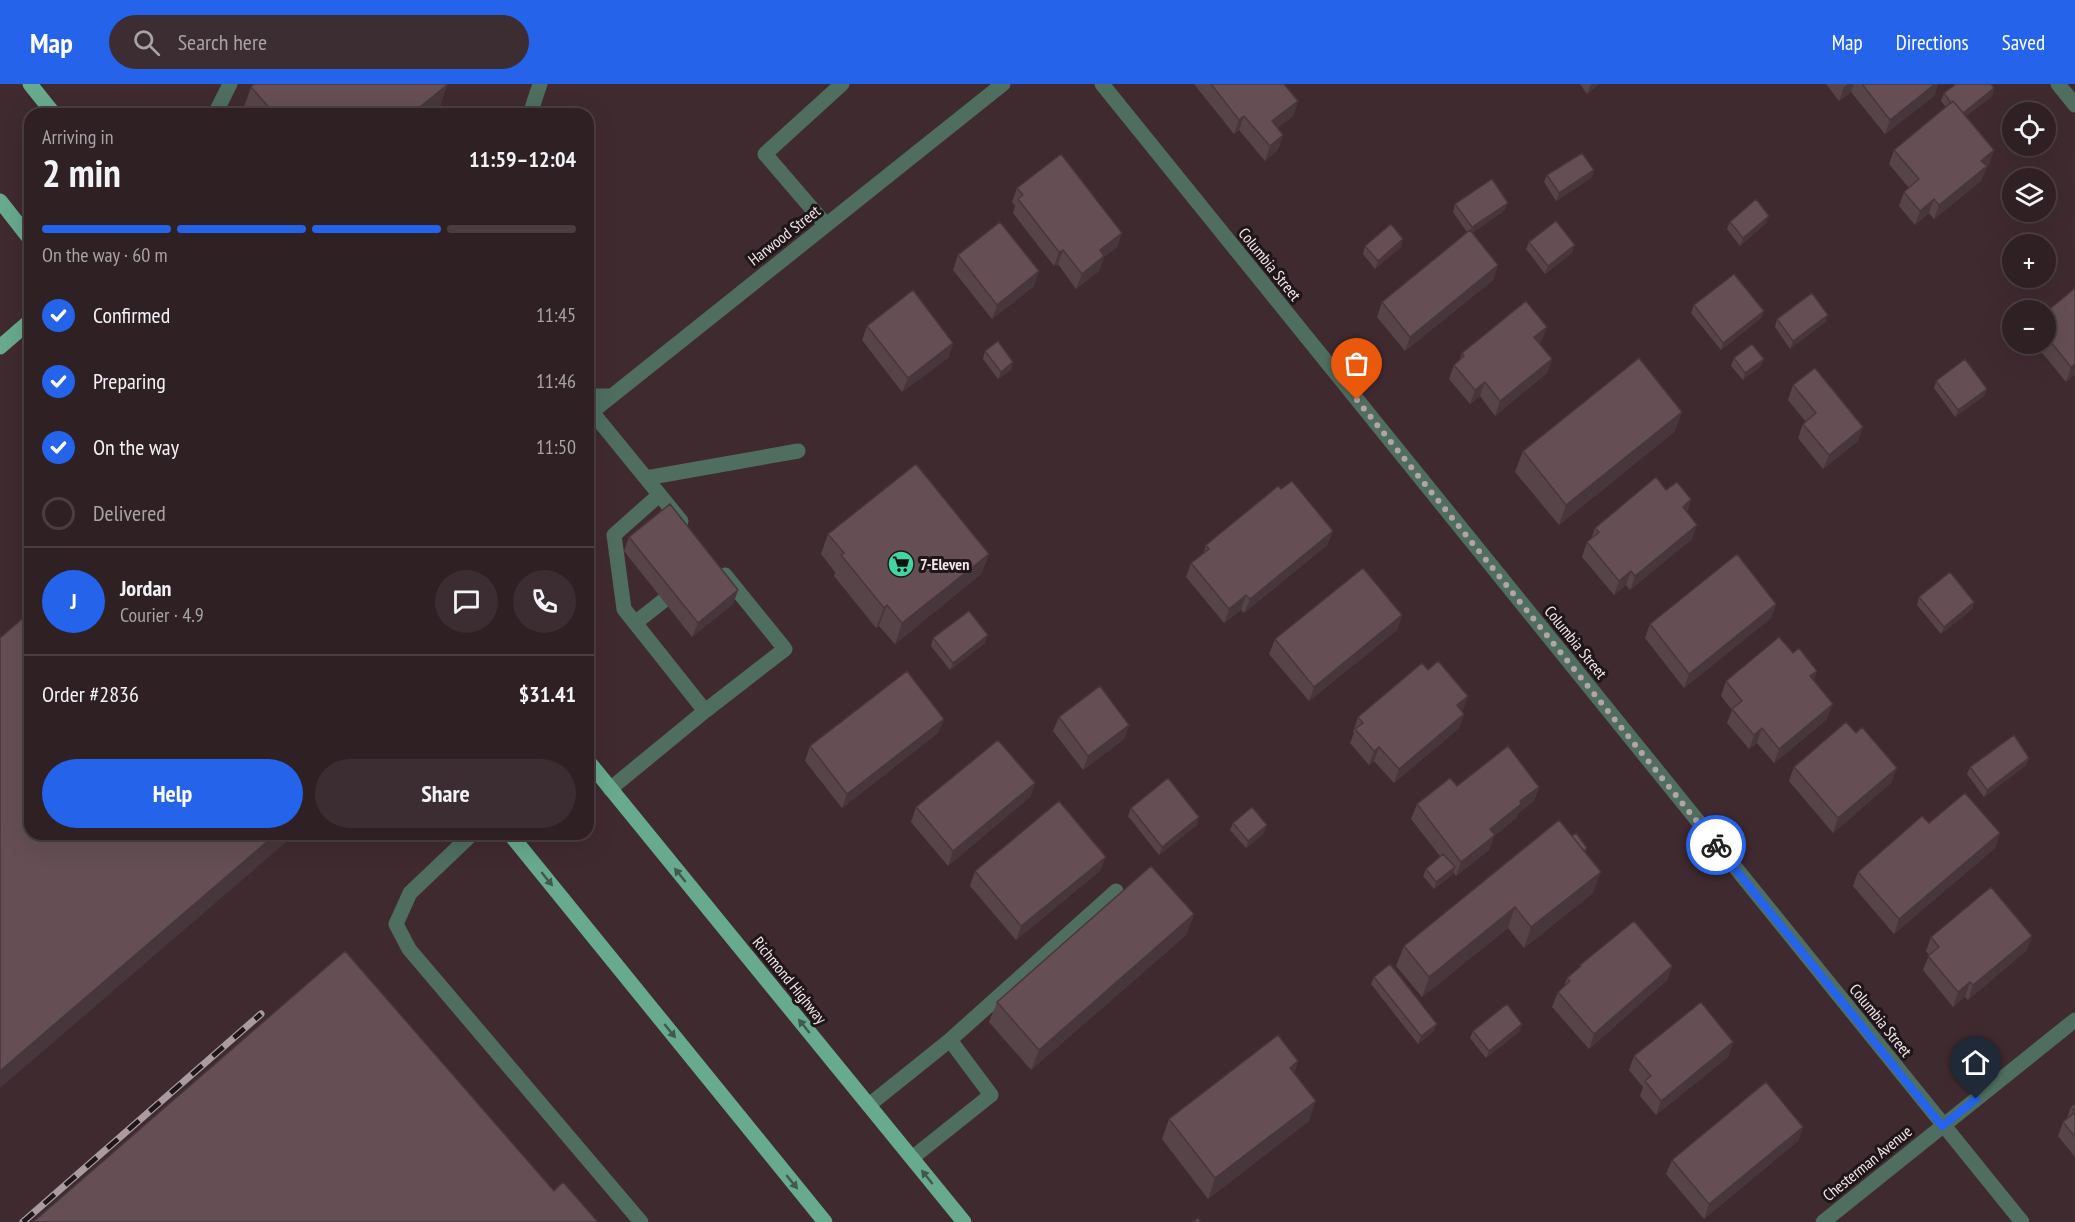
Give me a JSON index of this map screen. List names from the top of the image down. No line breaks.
{"streets":{"main road":["Richmond Highway"],"street":["Harwood Street","Columbia Street","Chesterman Avenue"]},"crossings":[["Columbia Street","Chesterman Avenue"]],"places":{"supermarket":["7-Eleven"]},"page":{"header":"Map","search":"Search here","nav":["Map","Directions","Saved"],"map_buttons":["+","−"],"heading":["2 min","Arriving in","11:59–12:04"],"panel":["Jordan","Courier · 4.9","Order #2836","$31.41"],"bar":"On the way · 60 m","list":[["Confirmed","11:45"],["Preparing","11:46"],["On the way","11:50"],"Delivered"],"round":"J","buttons":["Help","Share"]}}
